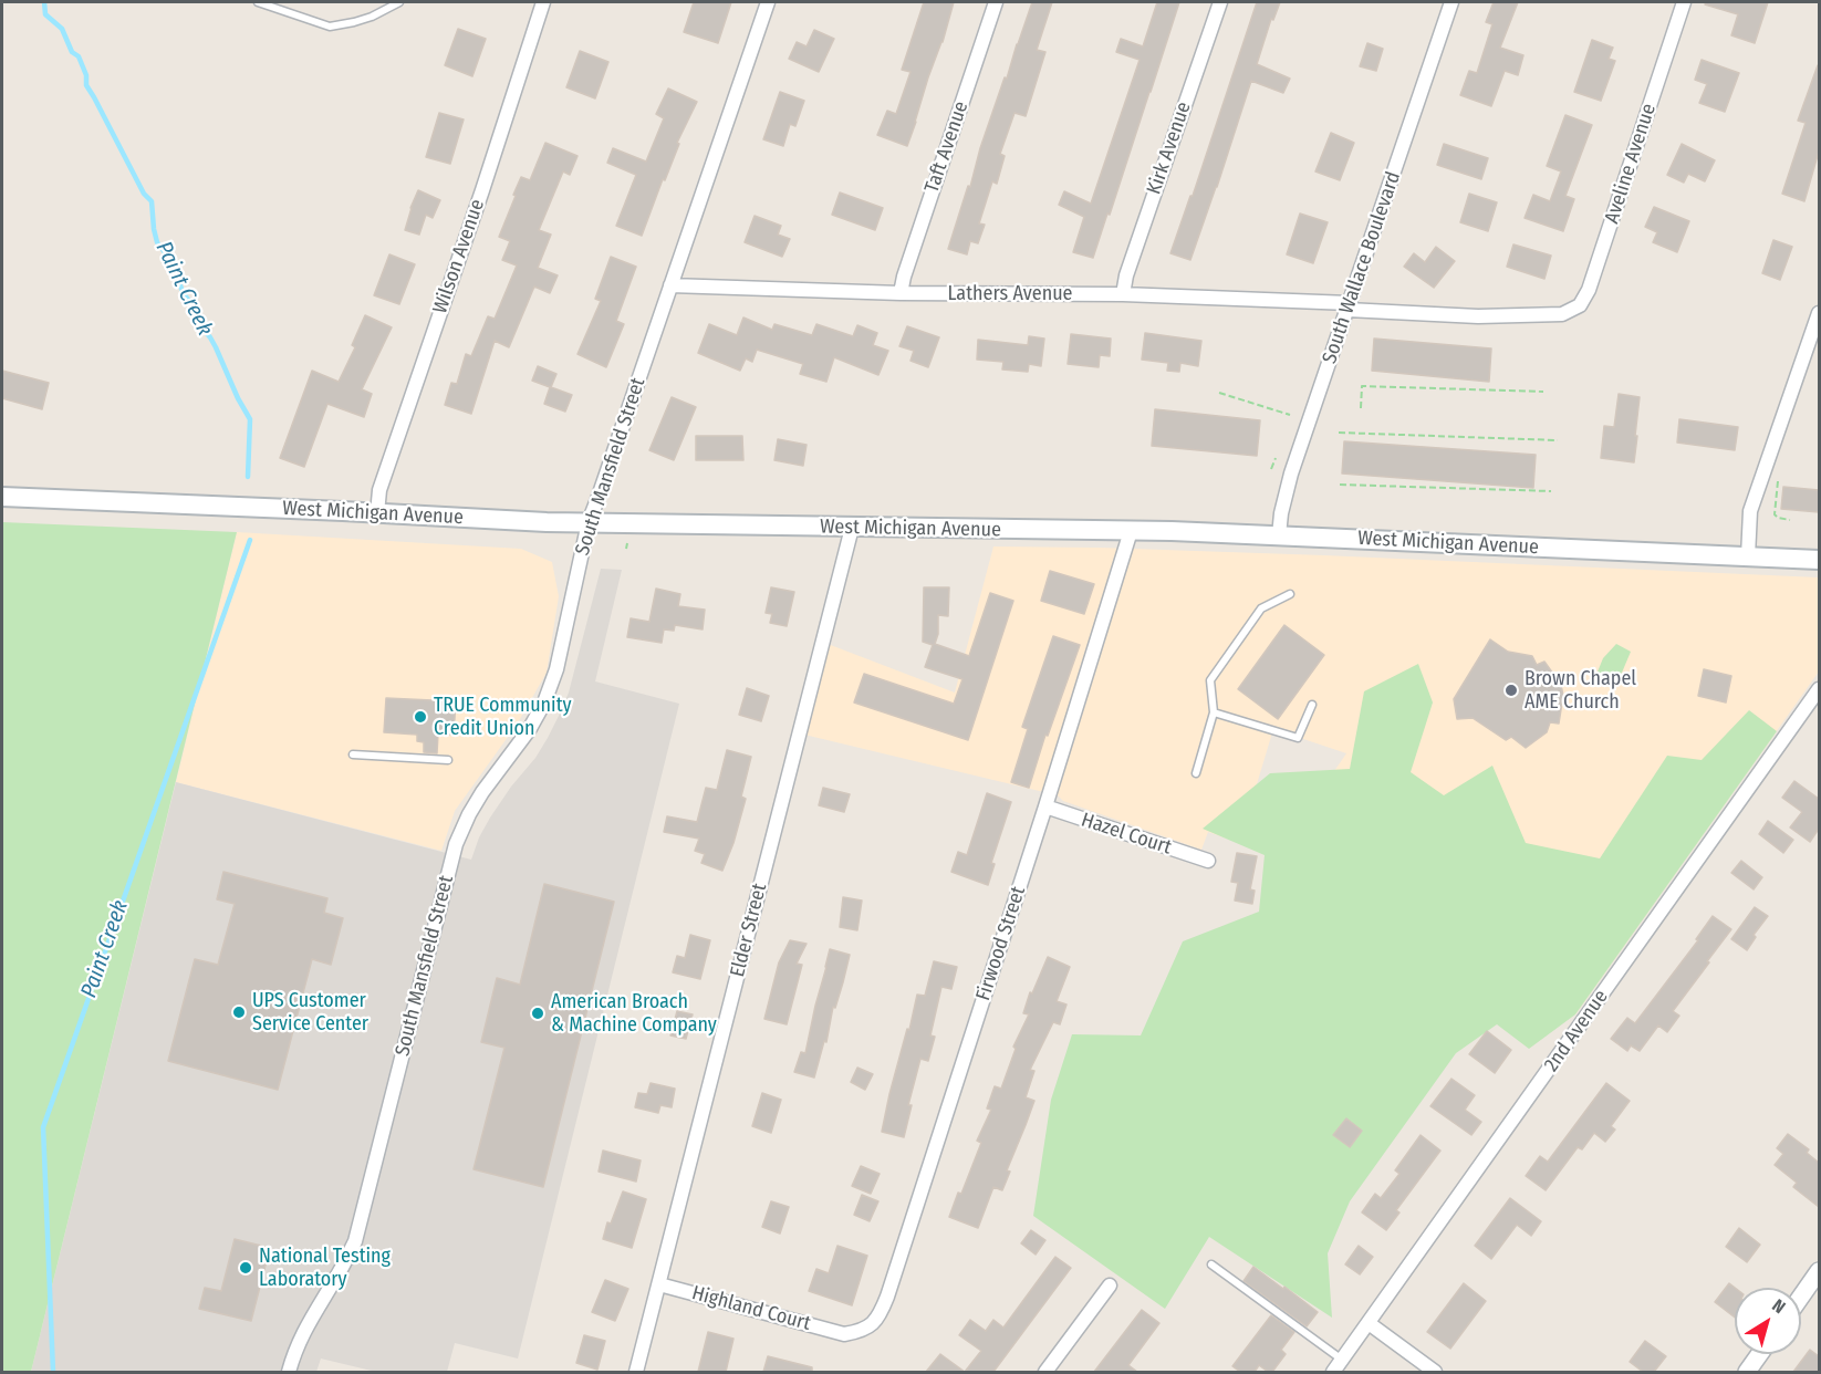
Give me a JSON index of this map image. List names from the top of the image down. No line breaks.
{"streets":{"main road":["West Michigan Avenue"],"street":["Taft Avenue","Kirk Avenue","Aveline Avenue","Wilson Avenue","South Wallace Boulevard","Lathers Avenue","South Mansfield Street","Hazel Court","Elder Street","Firwood Street","2nd Avenue","Highland Court"]},"crossings":[["Taft Avenue","Lathers Avenue"],["Kirk Avenue","Lathers Avenue"],["Aveline Avenue","Lathers Avenue"],["Wilson Avenue","West Michigan Avenue"],["South Wallace Boulevard","Lathers Avenue"],["South Wallace Boulevard","West Michigan Avenue"],["Lathers Avenue","South Mansfield Street"],["South Mansfield Street","West Michigan Avenue"],["West Michigan Avenue","Elder Street"],["West Michigan Avenue","Firwood Street"],["Hazel Court","Firwood Street"],["Elder Street","Highland Court"],["Firwood Street","Highland Court"]],"water":["Paint Creek"],"places":["Brown Chapel AME Church","TRUE Community Credit Union","UPS Customer Service Center","American Broach & Machine Company","National Testing Laboratory"],"north":"top right"}
